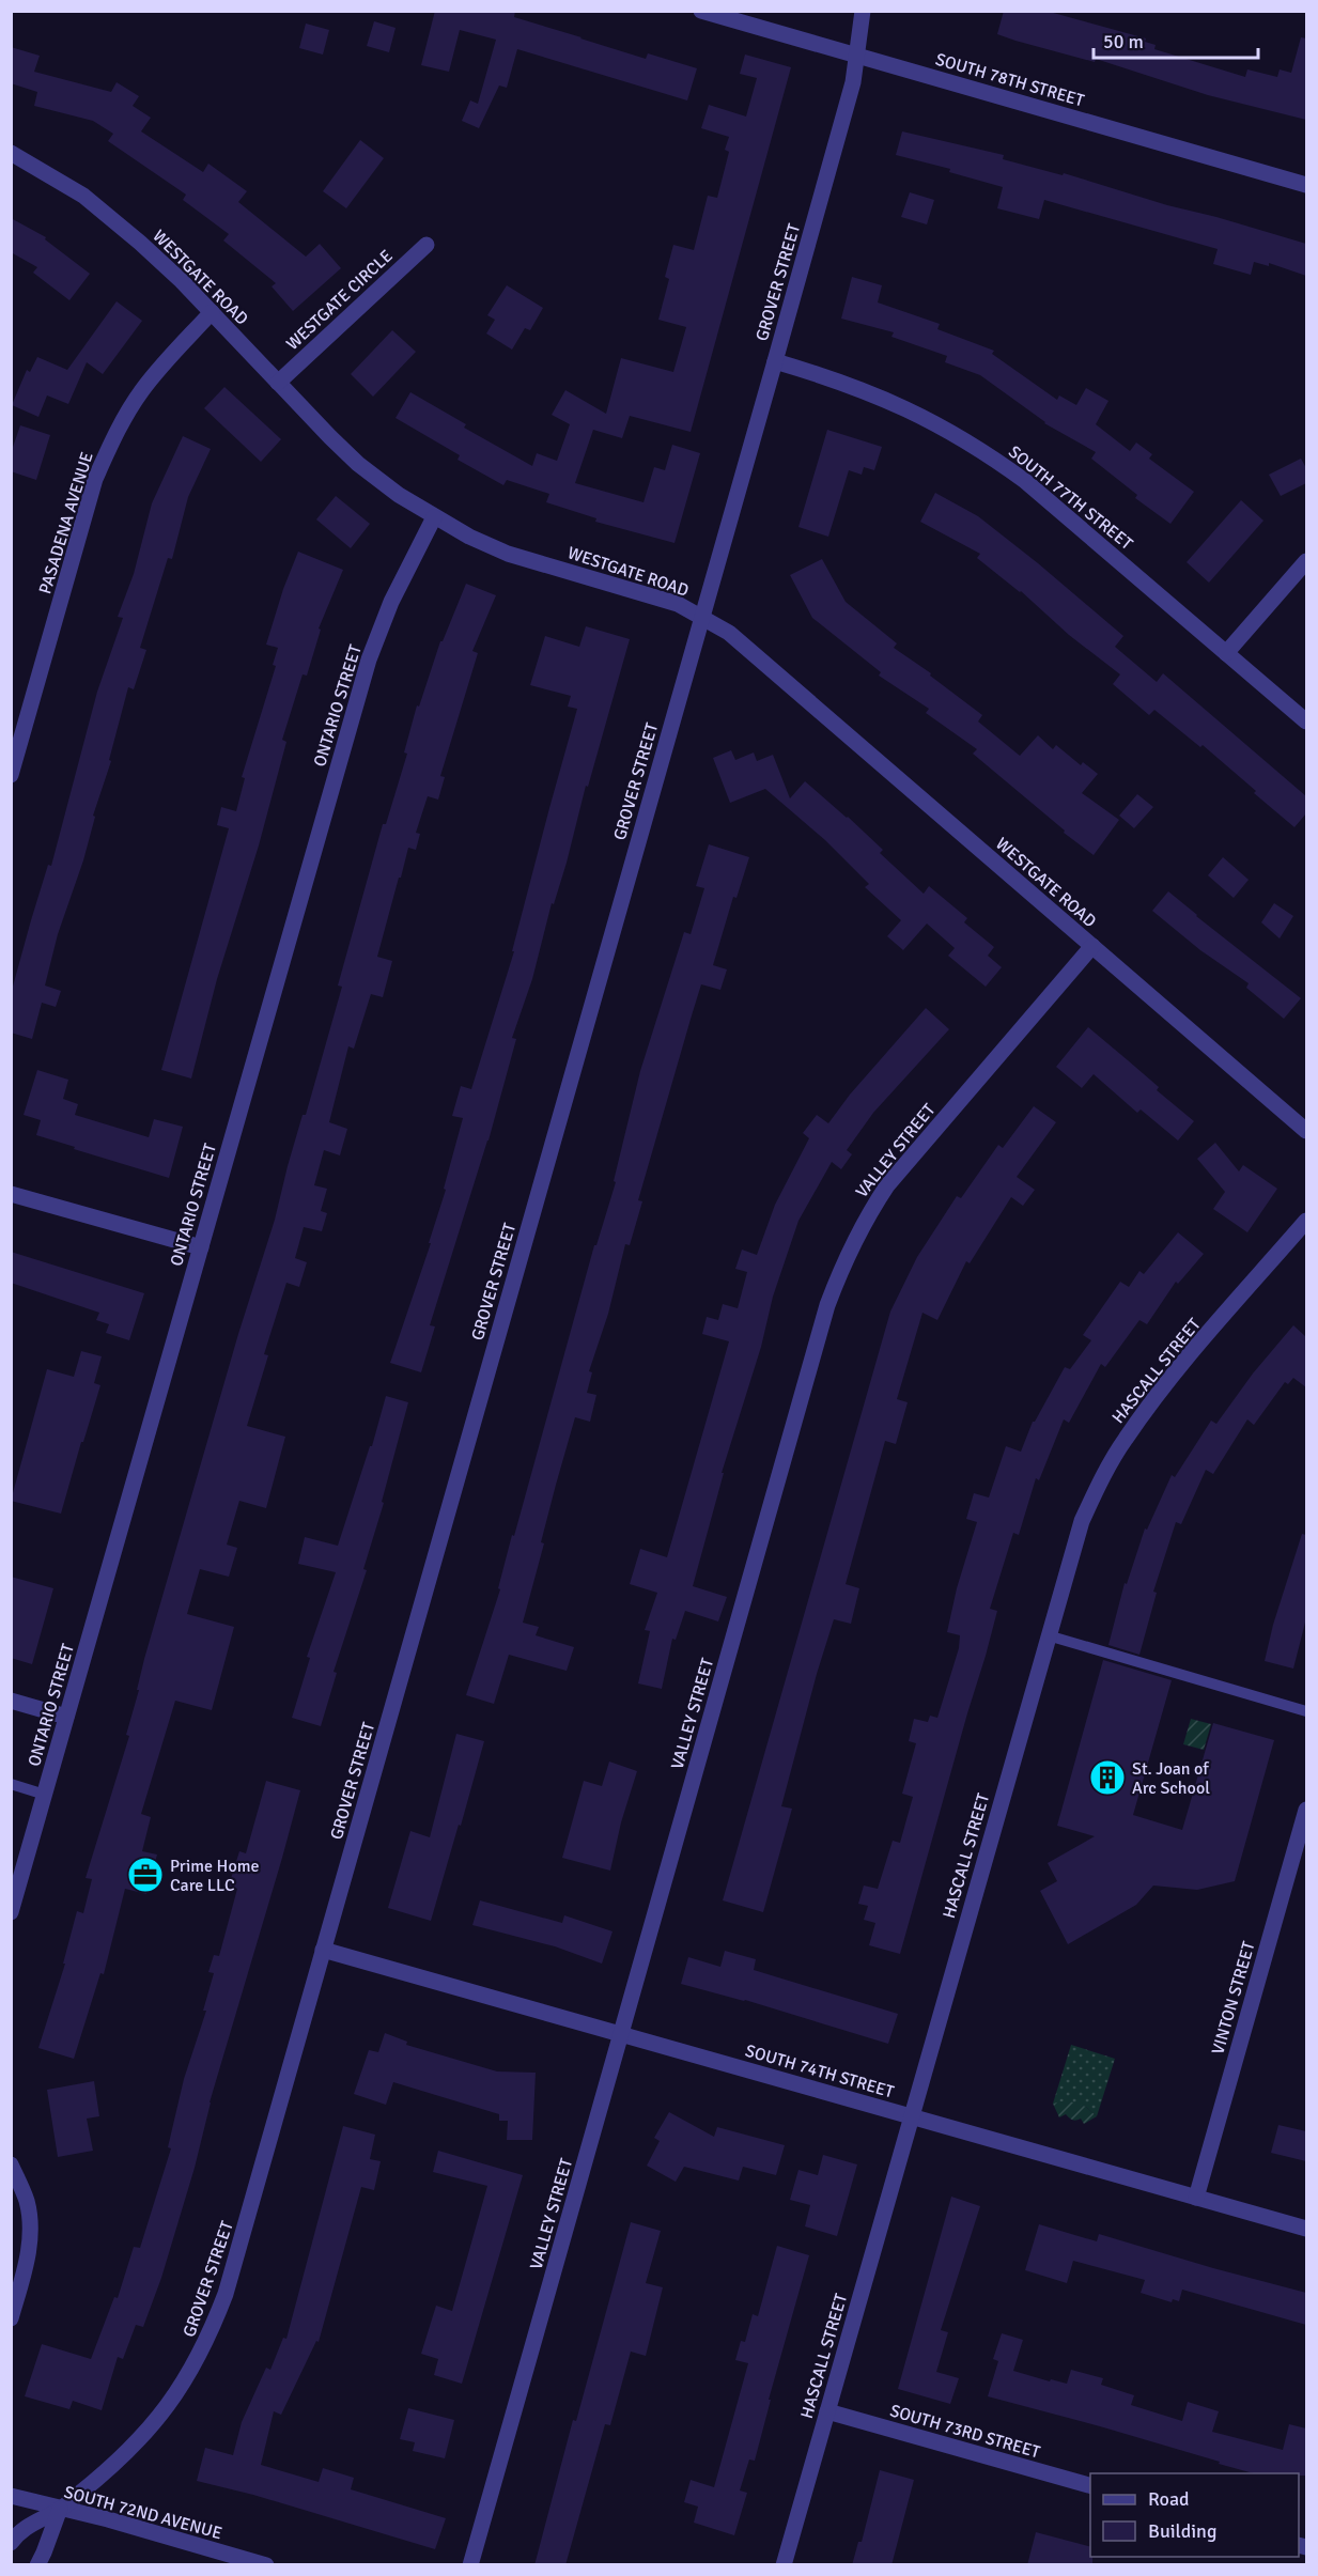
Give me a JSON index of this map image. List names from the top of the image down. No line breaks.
{"streets":{"street":["SOUTH 78TH STREET","WESTGATE ROAD","GROVER STREET","WESTGATE CIRCLE","SOUTH 77TH STREET","PASADENA AVENUE","ONTARIO STREET","VALLEY STREET","HASCALL STREET","VINTON STREET","SOUTH 74TH STREET","SOUTH 73RD STREET","SOUTH 72ND AVENUE"]},"crossings":[["SOUTH 78TH STREET","GROVER STREET"],["WESTGATE ROAD","GROVER STREET"],["WESTGATE ROAD","WESTGATE CIRCLE"],["WESTGATE ROAD","PASADENA AVENUE"],["WESTGATE ROAD","ONTARIO STREET"],["WESTGATE ROAD","VALLEY STREET"],["GROVER STREET","SOUTH 77TH STREET"],["GROVER STREET","SOUTH 74TH STREET"],["GROVER STREET","SOUTH 72ND AVENUE"],["VALLEY STREET","SOUTH 74TH STREET"],["HASCALL STREET","SOUTH 74TH STREET"],["HASCALL STREET","SOUTH 73RD STREET"],["VINTON STREET","SOUTH 74TH STREET"]],"places":{"building":["St. Joan of Arc School"],"office":["Prime Home Care LLC"]},"legend":["Road","Building"],"scale_bar":"50 m"}
